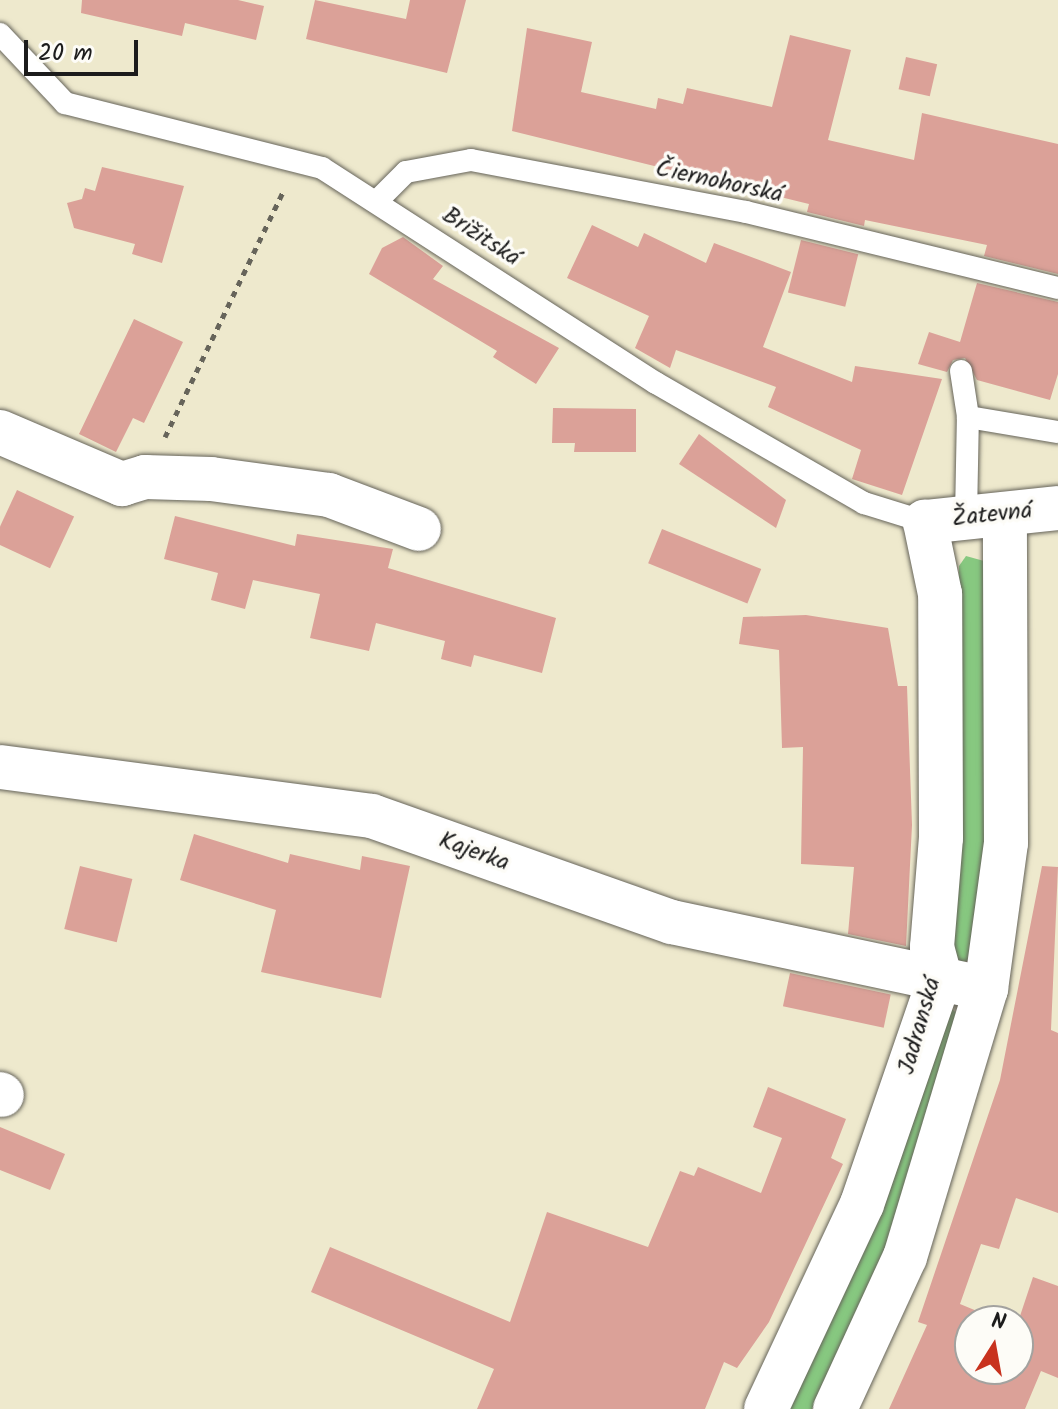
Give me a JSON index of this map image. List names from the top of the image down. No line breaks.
{"streets":{"street":["Žatevná","Kajerka","Jadranská"],"lane":["Čiernohorská","Brižitská"]},"crossings":[["Čiernohorská","Brižitská"],["Brižitská","Žatevná"],["Brižitská","Jadranská"],["Žatevná","Jadranská"],["Kajerka","Jadranská"]],"scale_bar":"20 m","north":"top"}
